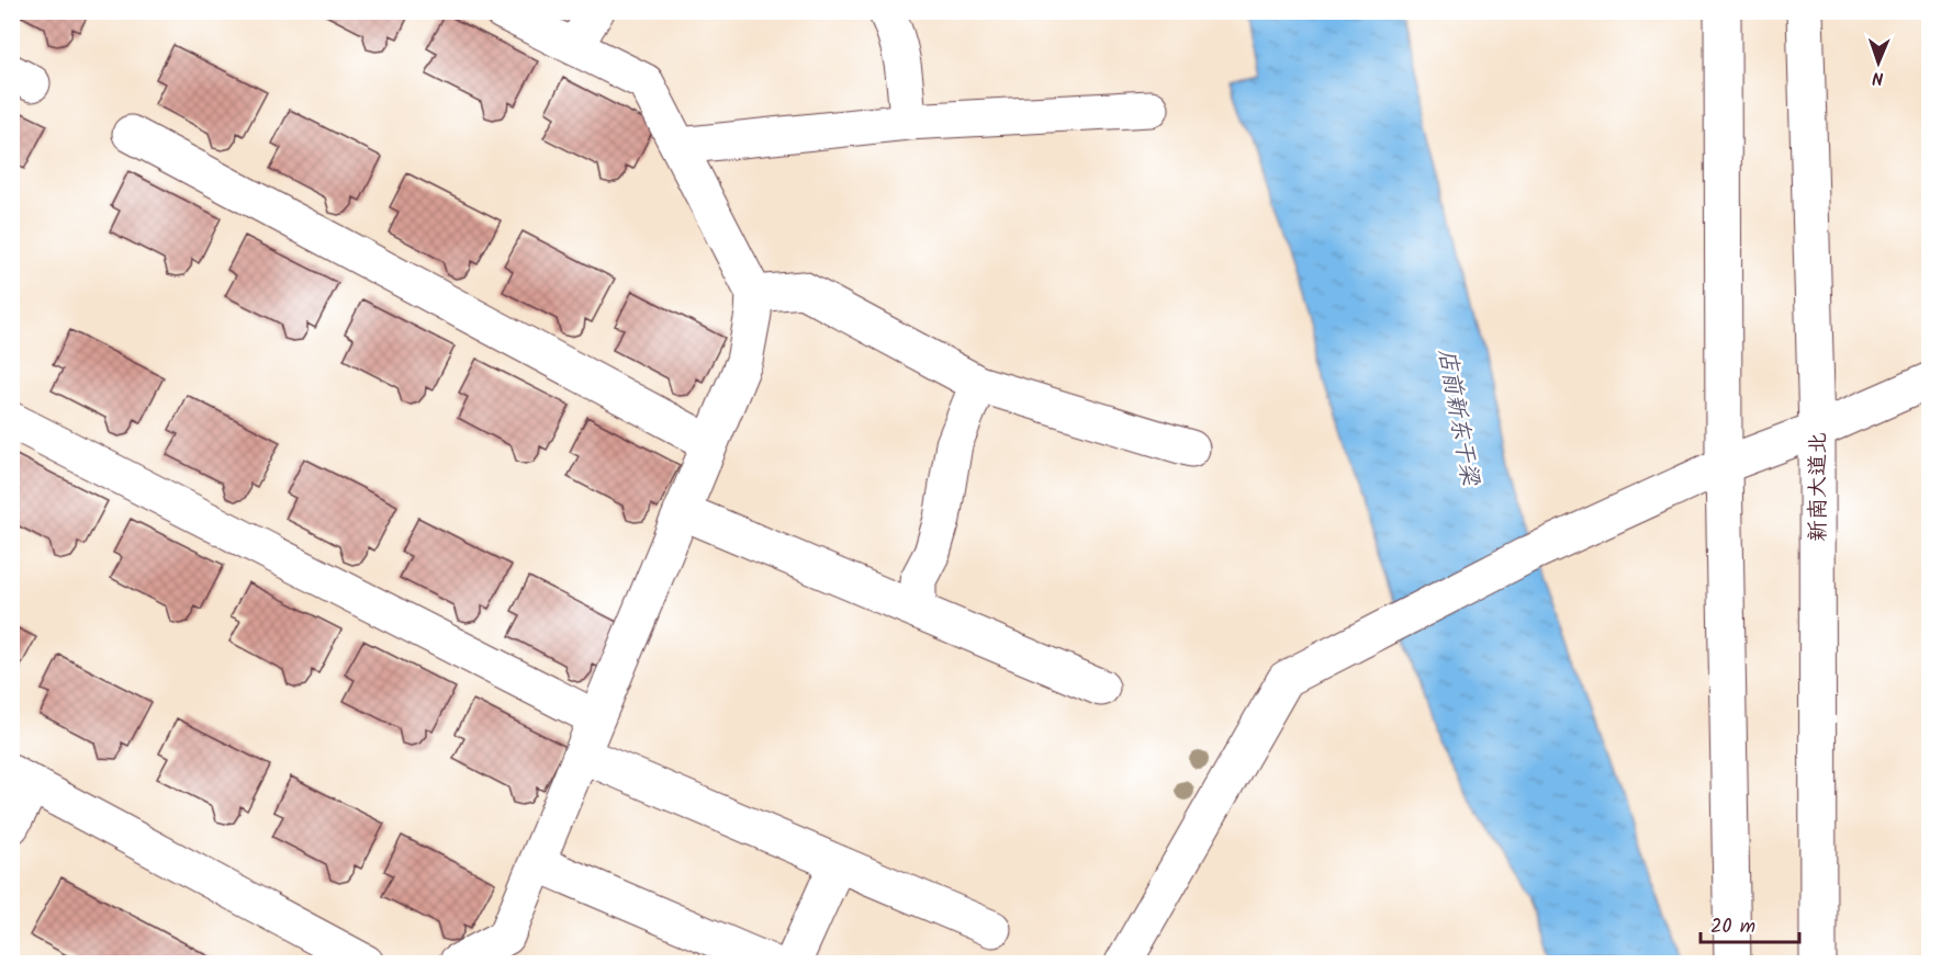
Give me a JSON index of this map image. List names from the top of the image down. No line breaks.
{"streets":{"main road":["新南大道北"]},"water":["店前新东干梁"],"scale_bar":"20 m","north":"bottom"}
